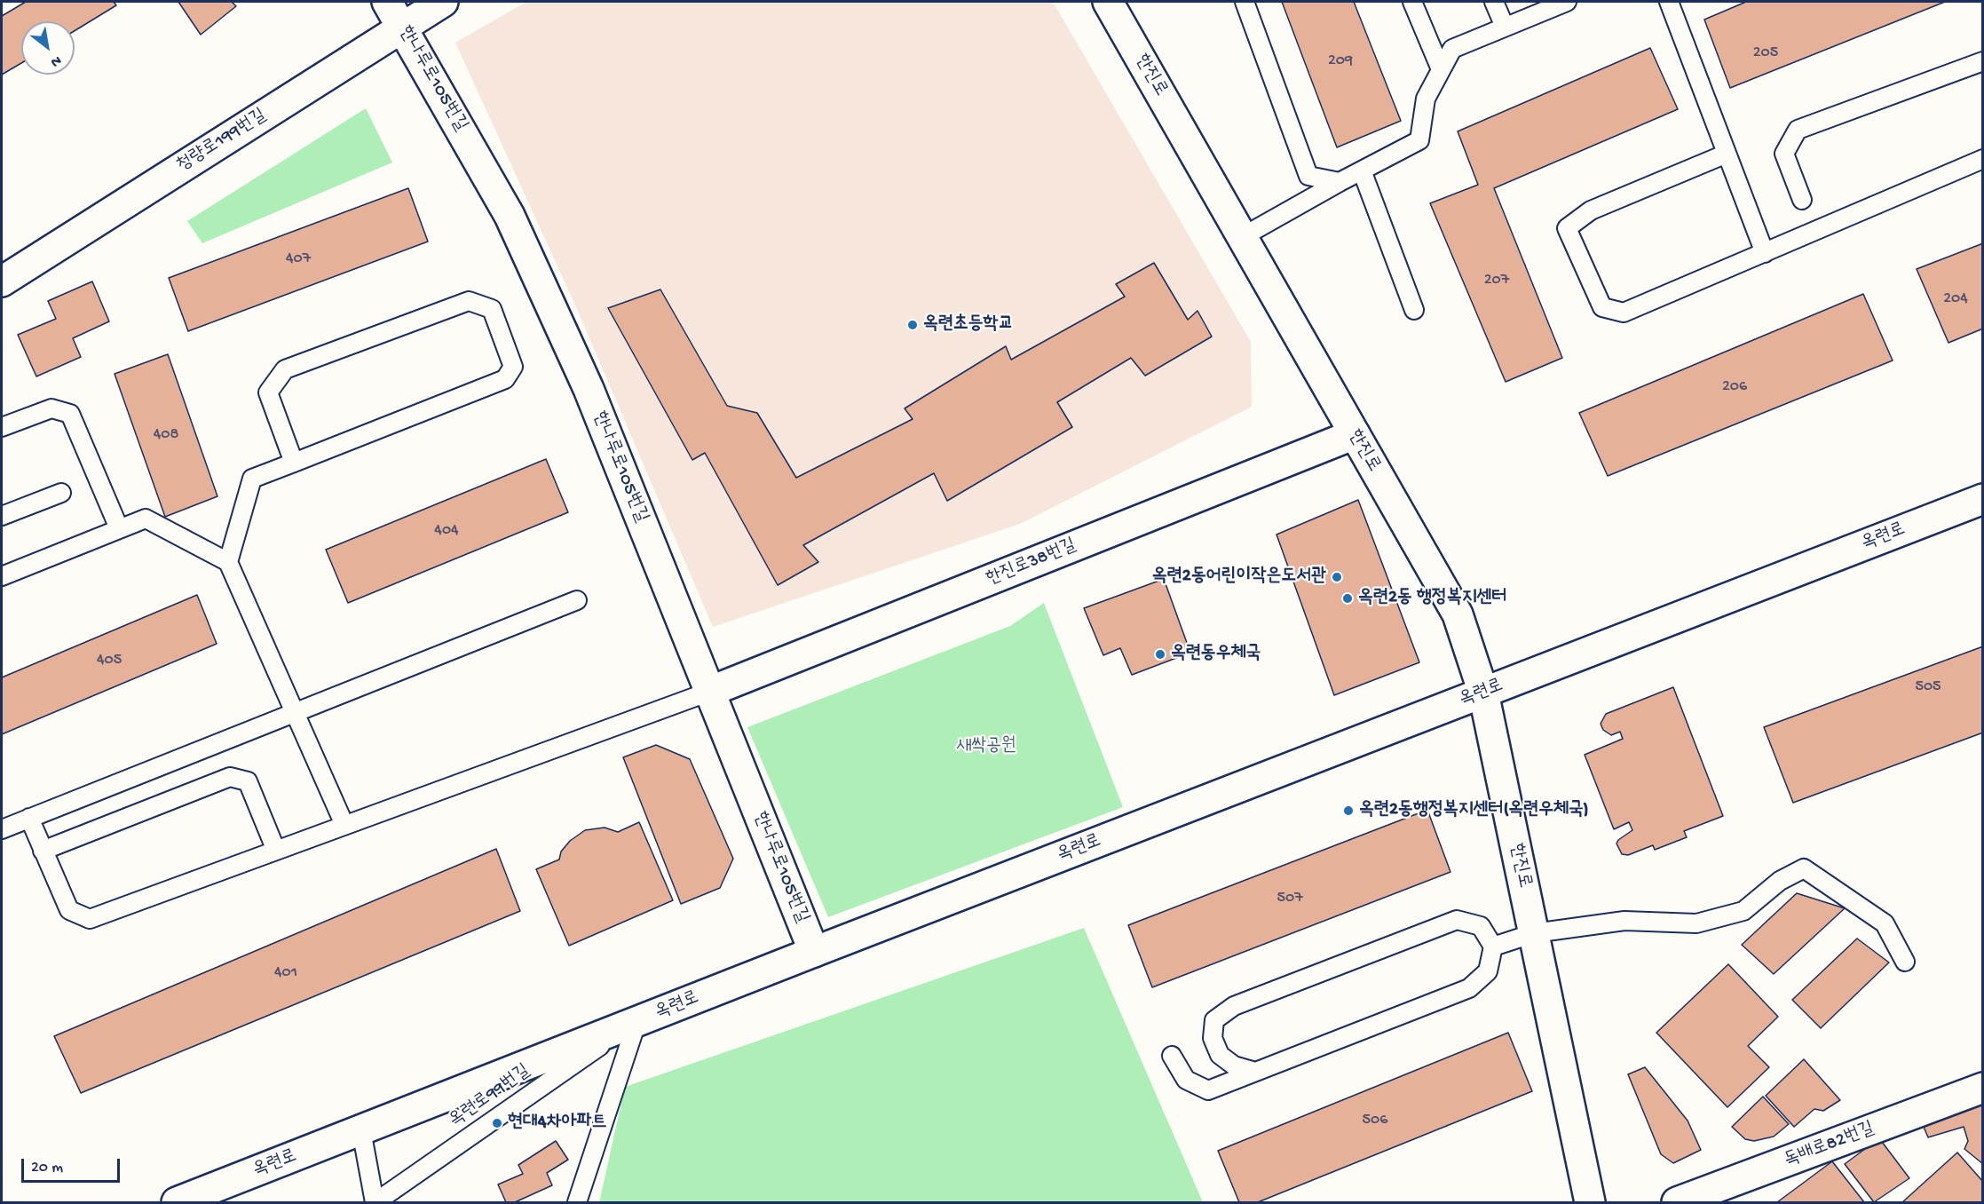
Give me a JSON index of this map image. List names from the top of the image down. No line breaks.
{"streets":{"street":["한진로","한나루로105번길","청량로199번길","옥련로","한진로38번길","독배로82번길"],"lane":["옥련로99번길"]},"crossings":[["한진로","옥련로"],["한진로","한진로38번길"],["한나루로105번길","청량로199번길"],["한나루로105번길","옥련로"],["한나루로105번길","한진로38번길"],["옥련로","옥련로99번길"]],"parks":["새싹공원"],"places":["옥련초등학교","옥련2동어린이작은도서관","옥련2동 행정복지센터","옥련동우체국","옥련2동행정복지센터(옥련우체국)","현대4차아파트"],"house_numbers":["205","209","407","207","204","206","408","404","405","505","507","401","506"],"scale_bar":"20 m","north":"bottom right"}
